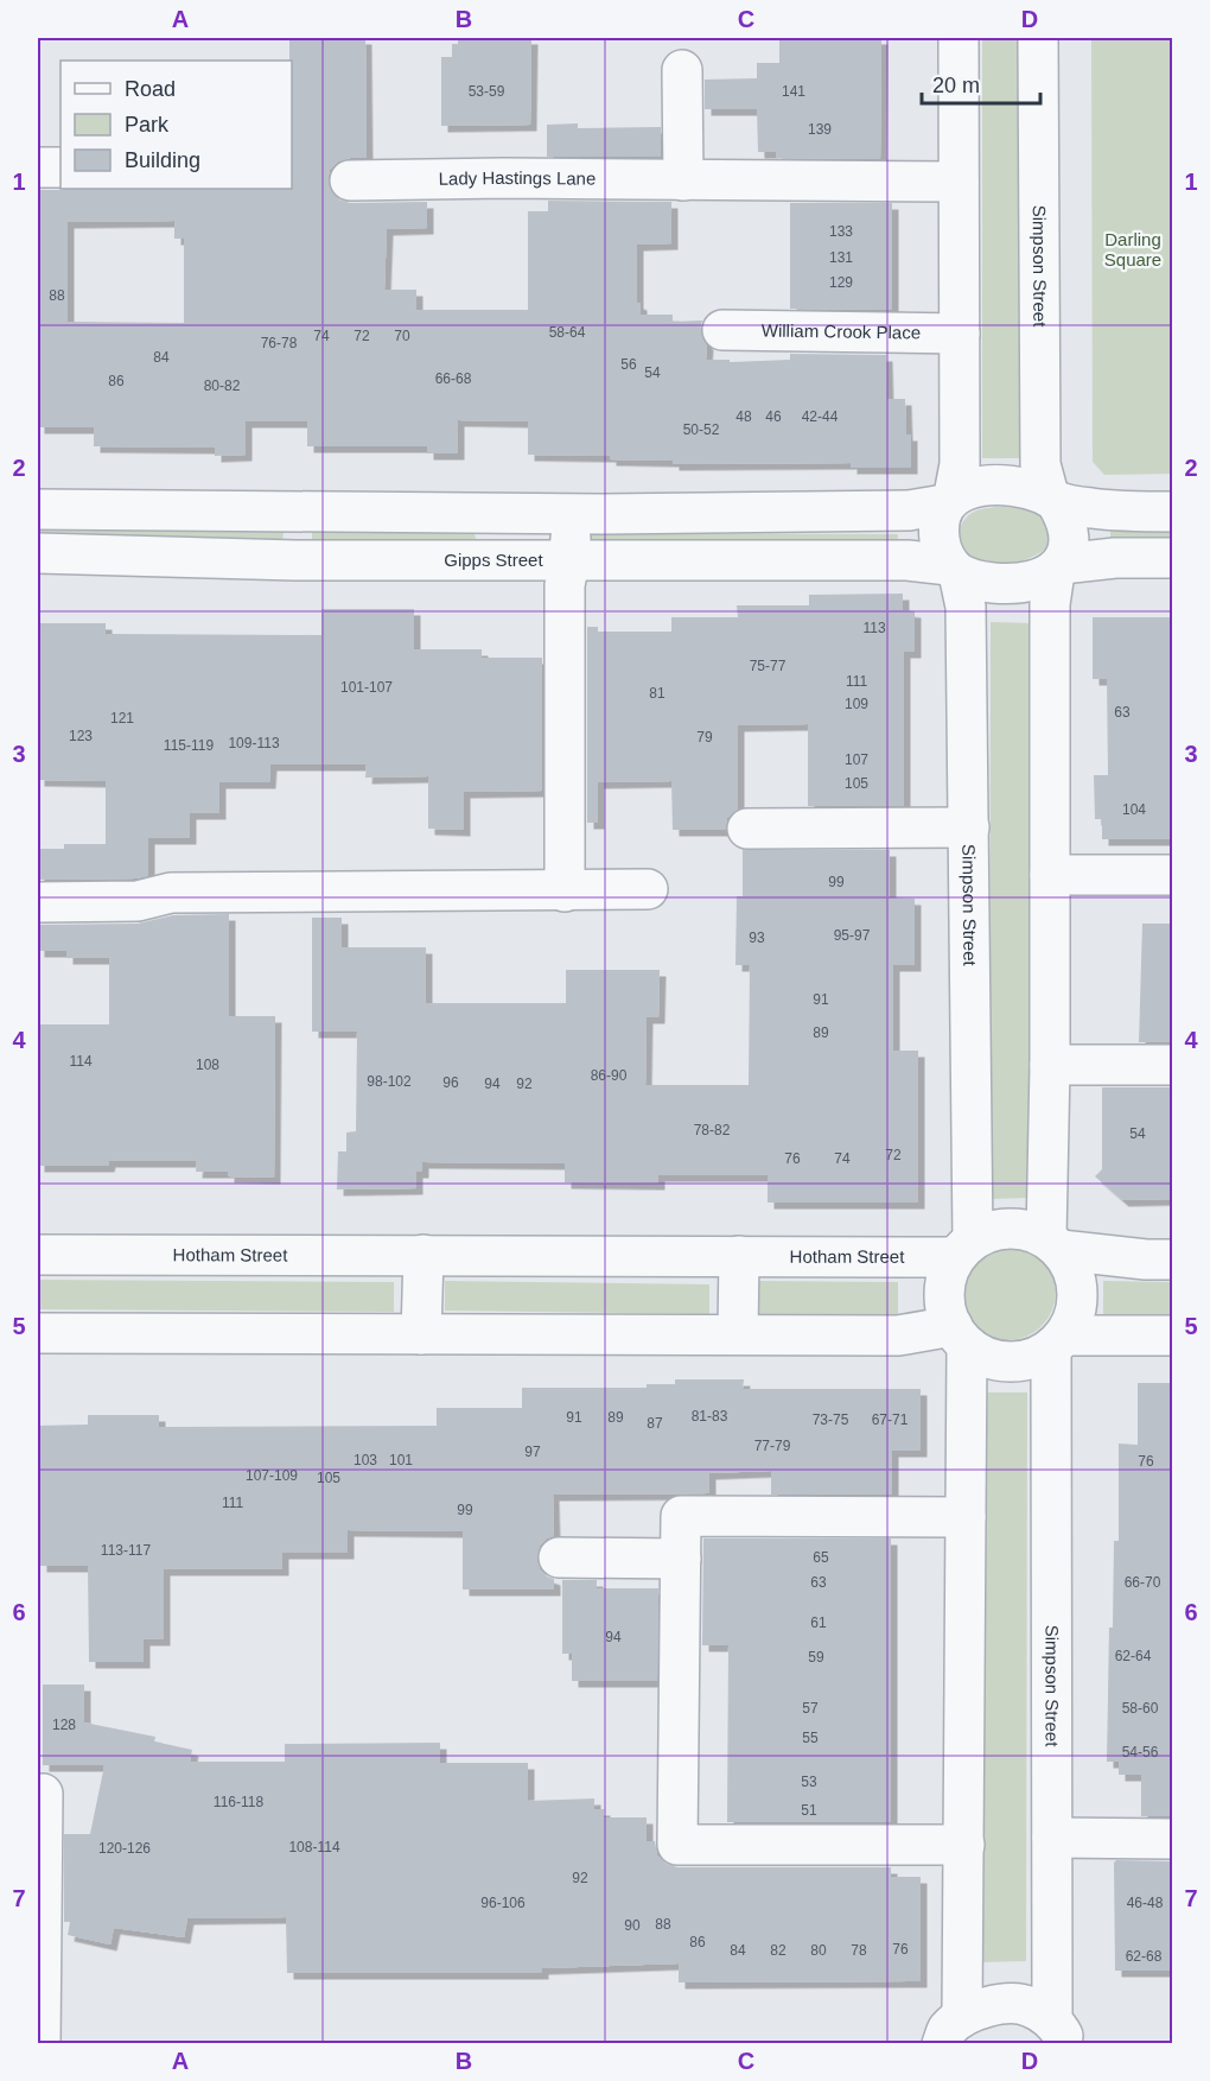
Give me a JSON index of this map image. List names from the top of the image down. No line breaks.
{"streets":{"street":["Lady Hastings Lane","Simpson Street","William Crook Place","Gipps Street","Hotham Street"]},"crossings":[["Simpson Street","Gipps Street"],["Simpson Street","Hotham Street"]],"parks":["Darling Square"],"house_numbers":["53-59","141","139","133","131","129","88","58-64","74","72","70","76-78","84","56","54","66-68","86","80-82","48","46","42-44","50-52","113","75-77","111","101-107","81","109","63","121","123","79","109-113","115-119","107","105","104","99","95-97","93","91","89","114","108","86-90","98-102","96","94","92","78-82","54","72","76","74","81-83","91","89","73-75","67-71","87","77-79","97","103","101","76","107-109","105","111","99","113-117","65","63","66-70","61","94","62-64","59","57","58-60","128","55","54-56","53","116-118","51","108-114","120-126","92","96-106","46-48","88","90","86","76","84","82","80","78","62-68"],"legend":["Road","Park","Building"],"scale_bar":"20 m","grid":{"columns":["A","B","C","D"],"rows":["1","2","3","4","5","6","7"]}}
